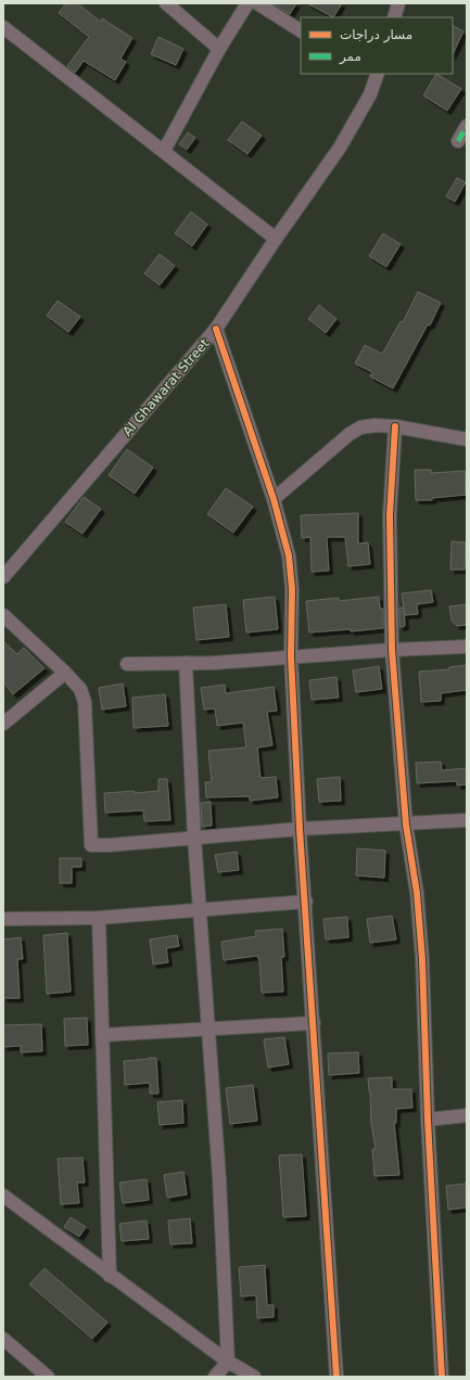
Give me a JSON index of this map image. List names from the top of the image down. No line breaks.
{"streets":{"street":["Al Ghawarat Street"]},"legend":["مسار دراجات","ممر"]}
